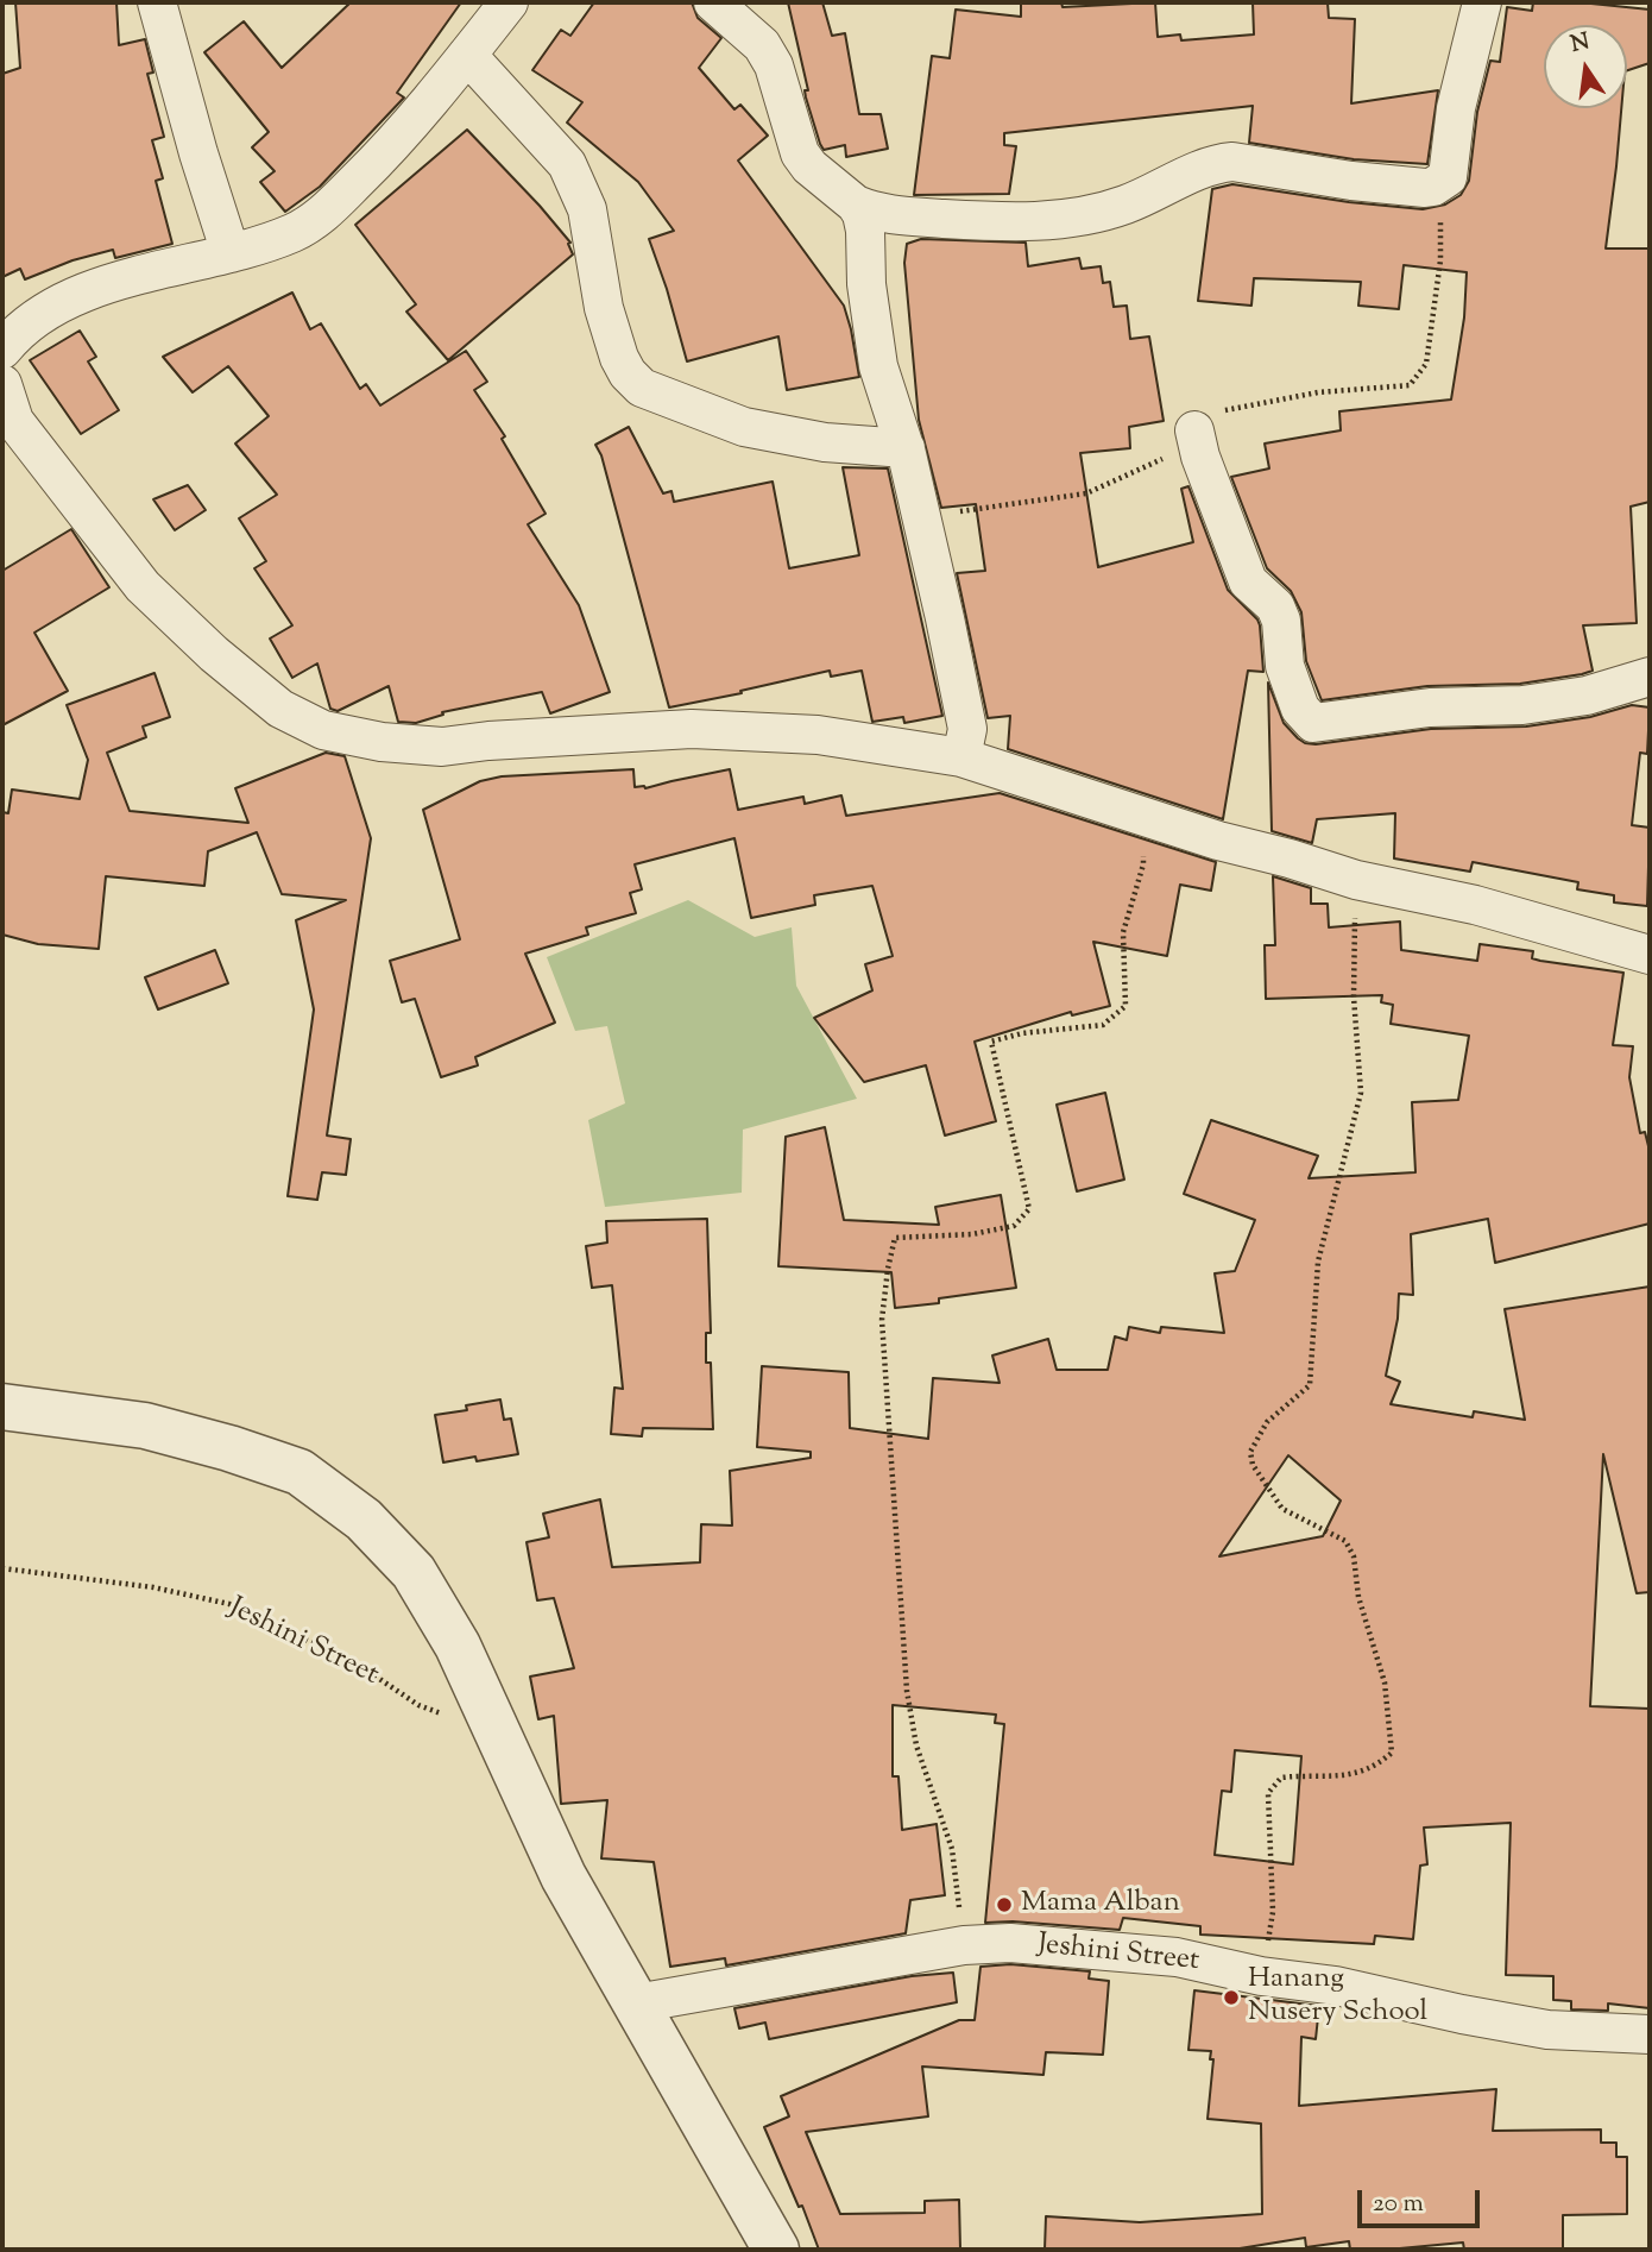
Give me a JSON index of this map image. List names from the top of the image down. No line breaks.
{"streets":{"street":["Jeshini Street"]},"places":["Mama Alban","Hanang Nusery School"],"scale_bar":"20 m","north":"top"}
